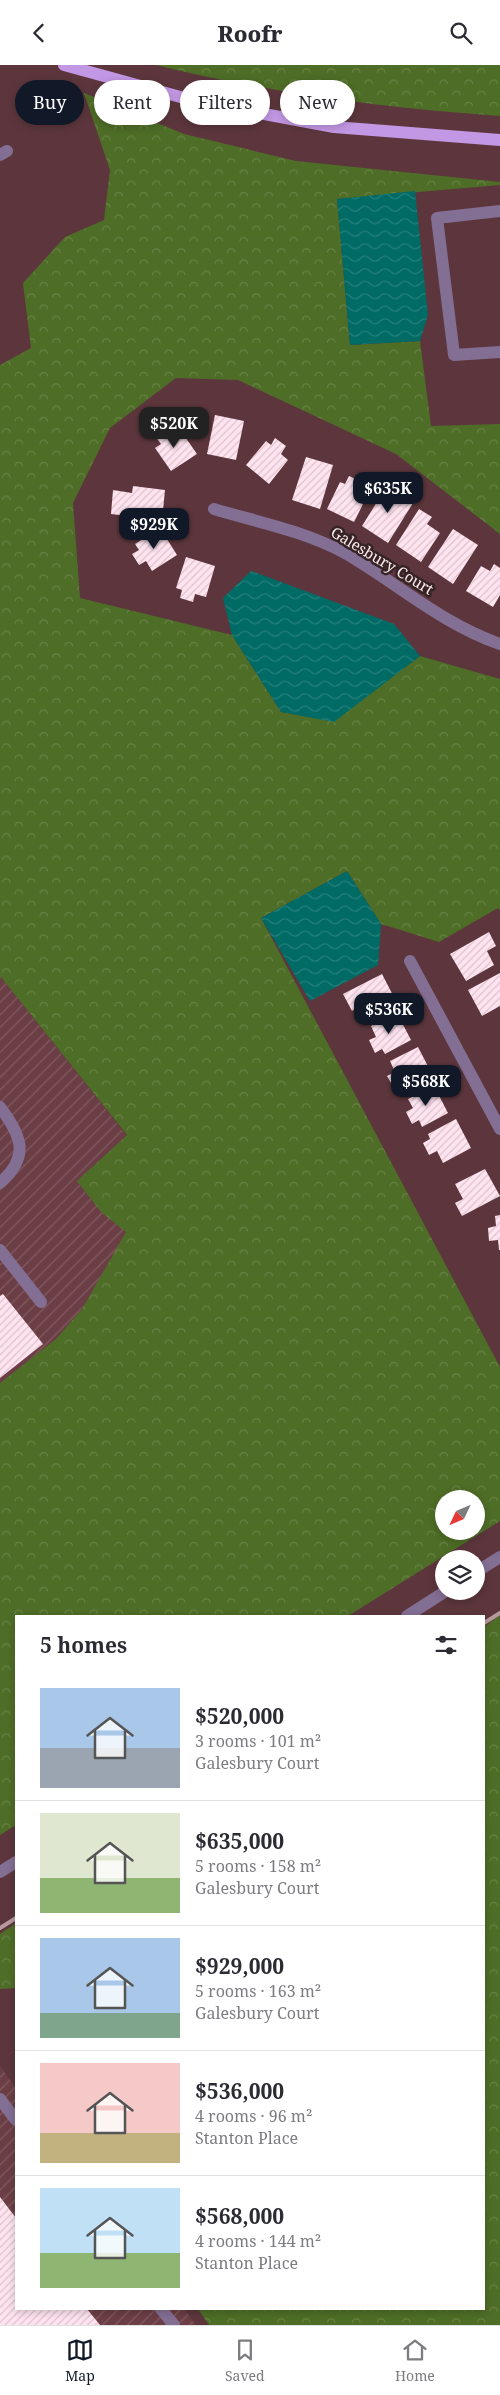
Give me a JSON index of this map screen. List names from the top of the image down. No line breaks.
{"streets":{"street":["Galesbury Court"]},"north":"bottom left","page":{"header":"Roofr","chip":["Buy","Rent","Filters","New"],"price":["$520K","$635K","$929K","$536K","$568K"],"heading":"5 homes","list":[{"name":"$520,000","note":"3 rooms · 101 m² · Galesbury Court"},{"name":"$635,000","note":"5 rooms · 158 m² · Galesbury Court"},{"name":"$929,000","note":"5 rooms · 163 m² · Galesbury Court"},{"name":"$536,000","note":"4 rooms · 96 m² · Stanton Place"},{"name":"$568,000","note":"4 rooms · 144 m² · Stanton Place"}],"tabs":["Map","Saved","Home"]}}
